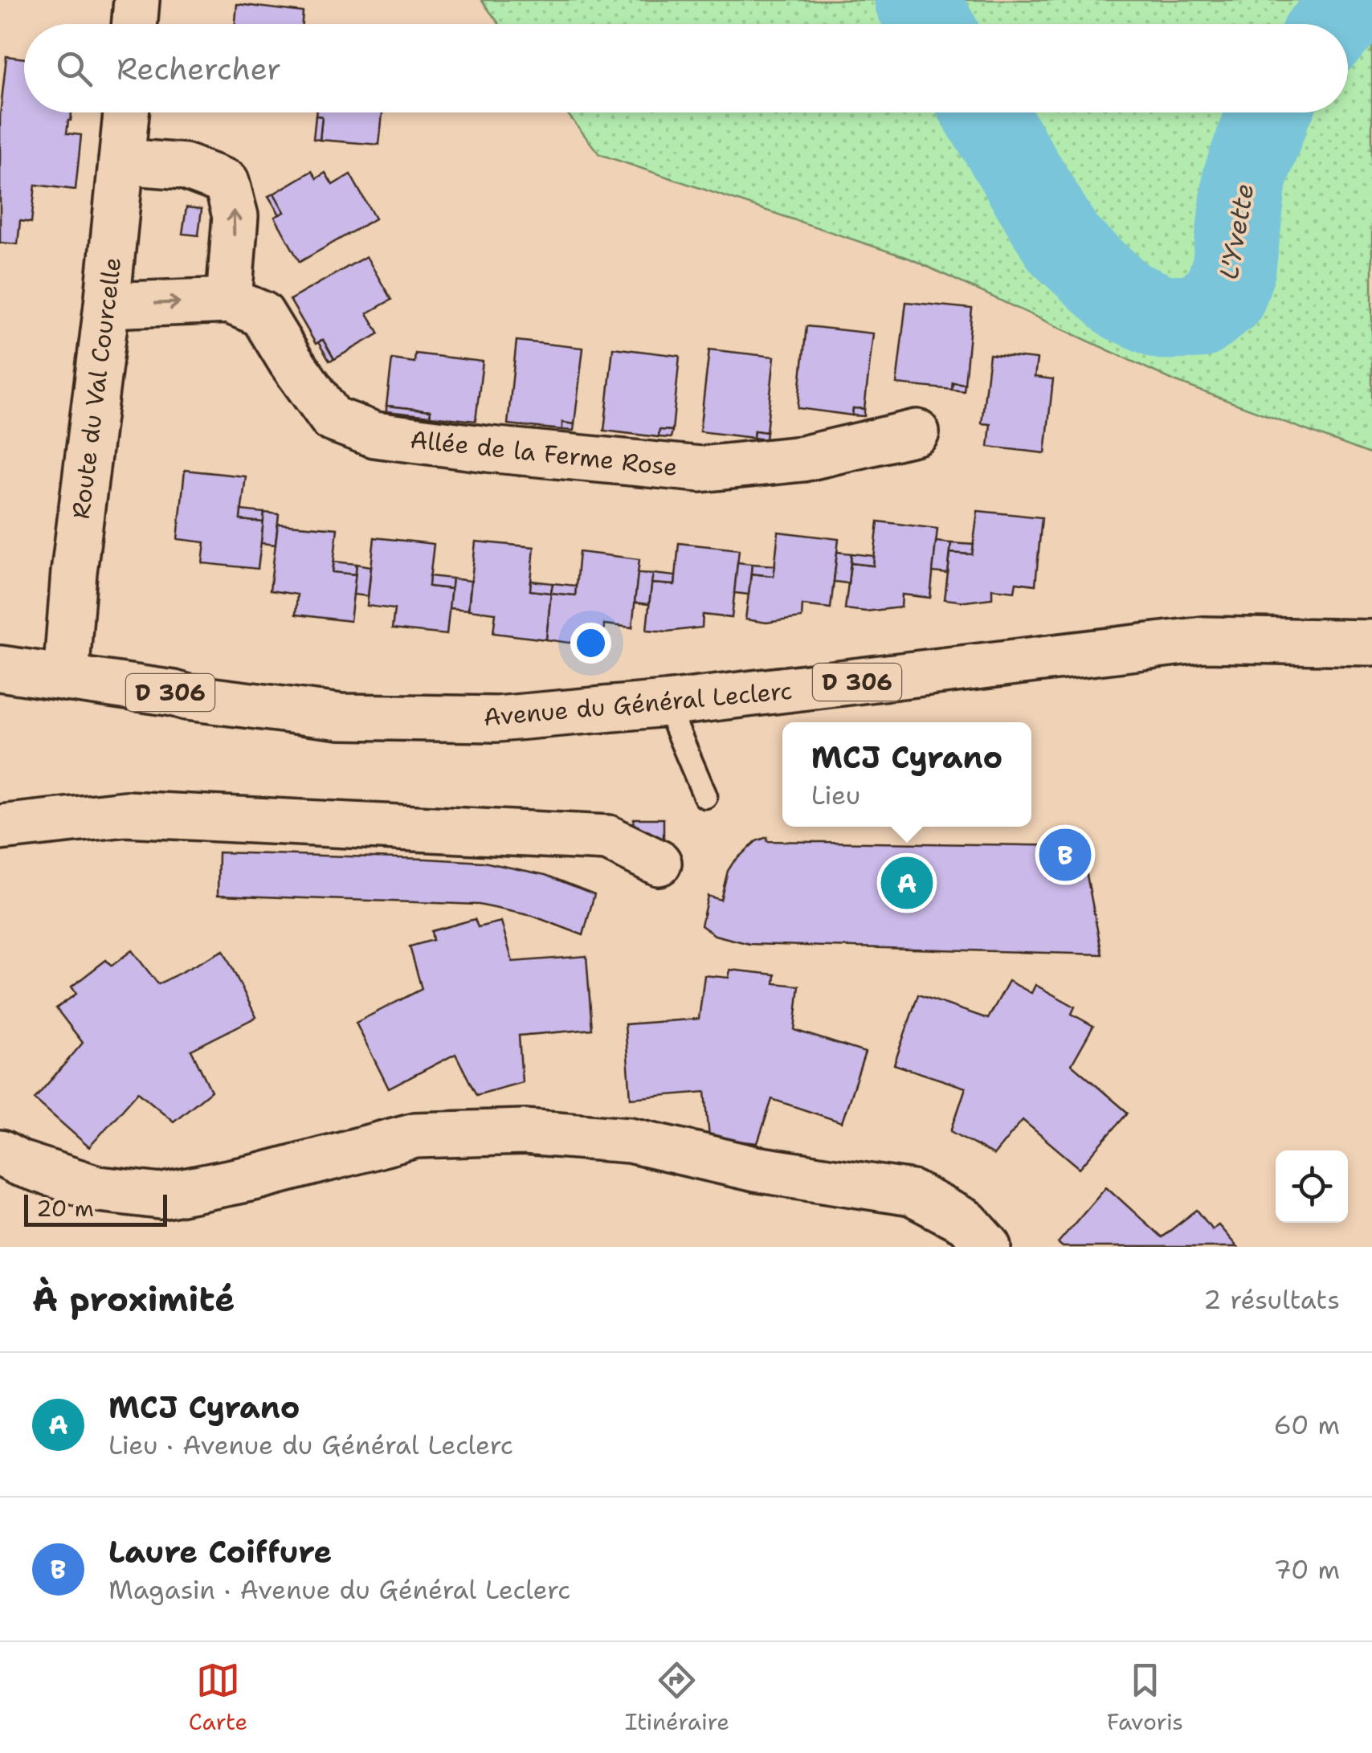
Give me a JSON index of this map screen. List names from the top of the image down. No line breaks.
{"streets":{"street":["Route du Val Courcelle","Allée de la Ferme Rose","D 306","Avenue du Général Leclerc"]},"crossings":[["Route du Val Courcelle","Allée de la Ferme Rose"],["Route du Val Courcelle","Avenue du Général Leclerc"]],"water":["L'Yvette"],"scale_bar":"20 m","page":{"search":"Rechercher","popup":["MCJ Cyrano","Lieu"],"pins":["B","A"],"scale":"20 m","heading":["À proximité","2 résultats"],"list":[{"mark":"A","name":"MCJ Cyrano","note":"Lieu · Avenue du Général Leclerc","value":"60 m"},{"mark":"B","name":"Laure Coiffure","note":"Magasin · Avenue du Général Leclerc","value":"70 m"}],"nav":["Carte","Itinéraire","Favoris"]}}
